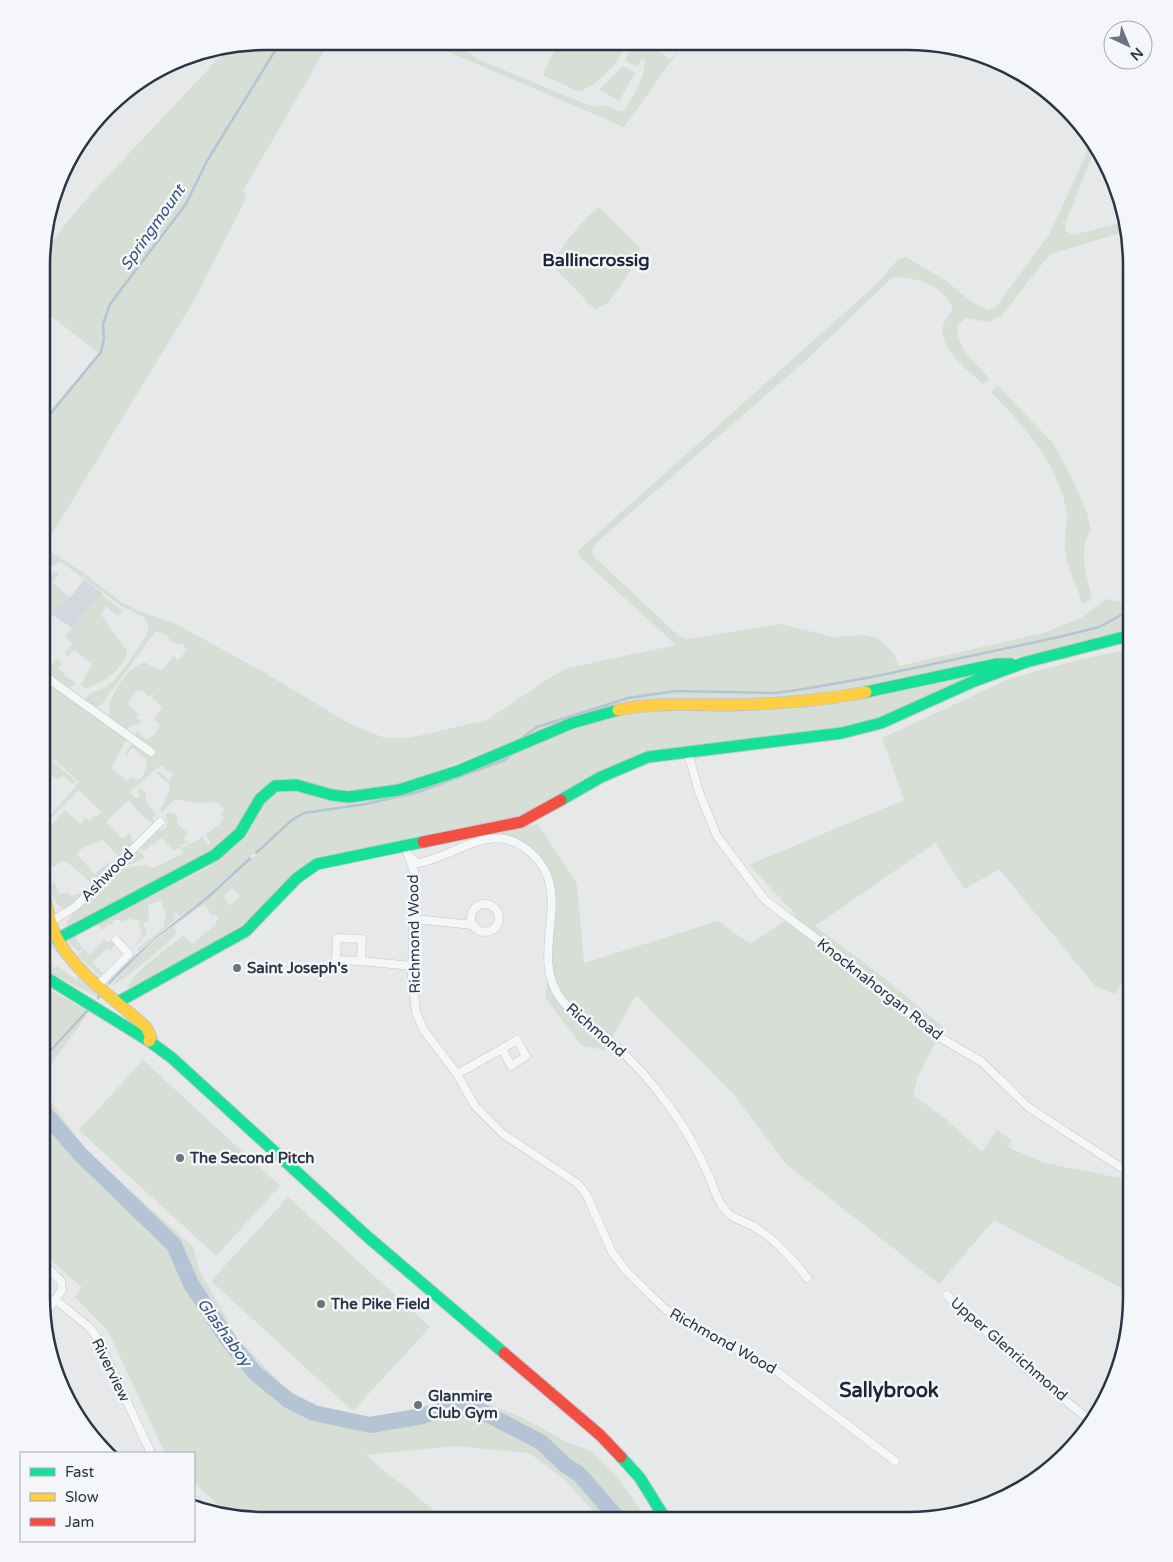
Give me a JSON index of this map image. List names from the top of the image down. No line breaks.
{"streets":{"street":["Ashwood","Richmond Wood","Knocknahorgan Road","Richmond","Upper Glenrichmond","Riverview"]},"crossings":[["Richmond Wood","Richmond"]],"districts":["Ballincrossig","Sallybrook"],"water":["Springmount","Glashaboy"],"places":["Saint Joseph's","The Second Pitch","The Pike Field","Glanmire Club Gym"],"legend":["Fast","Slow","Jam"],"north":"bottom right"}
